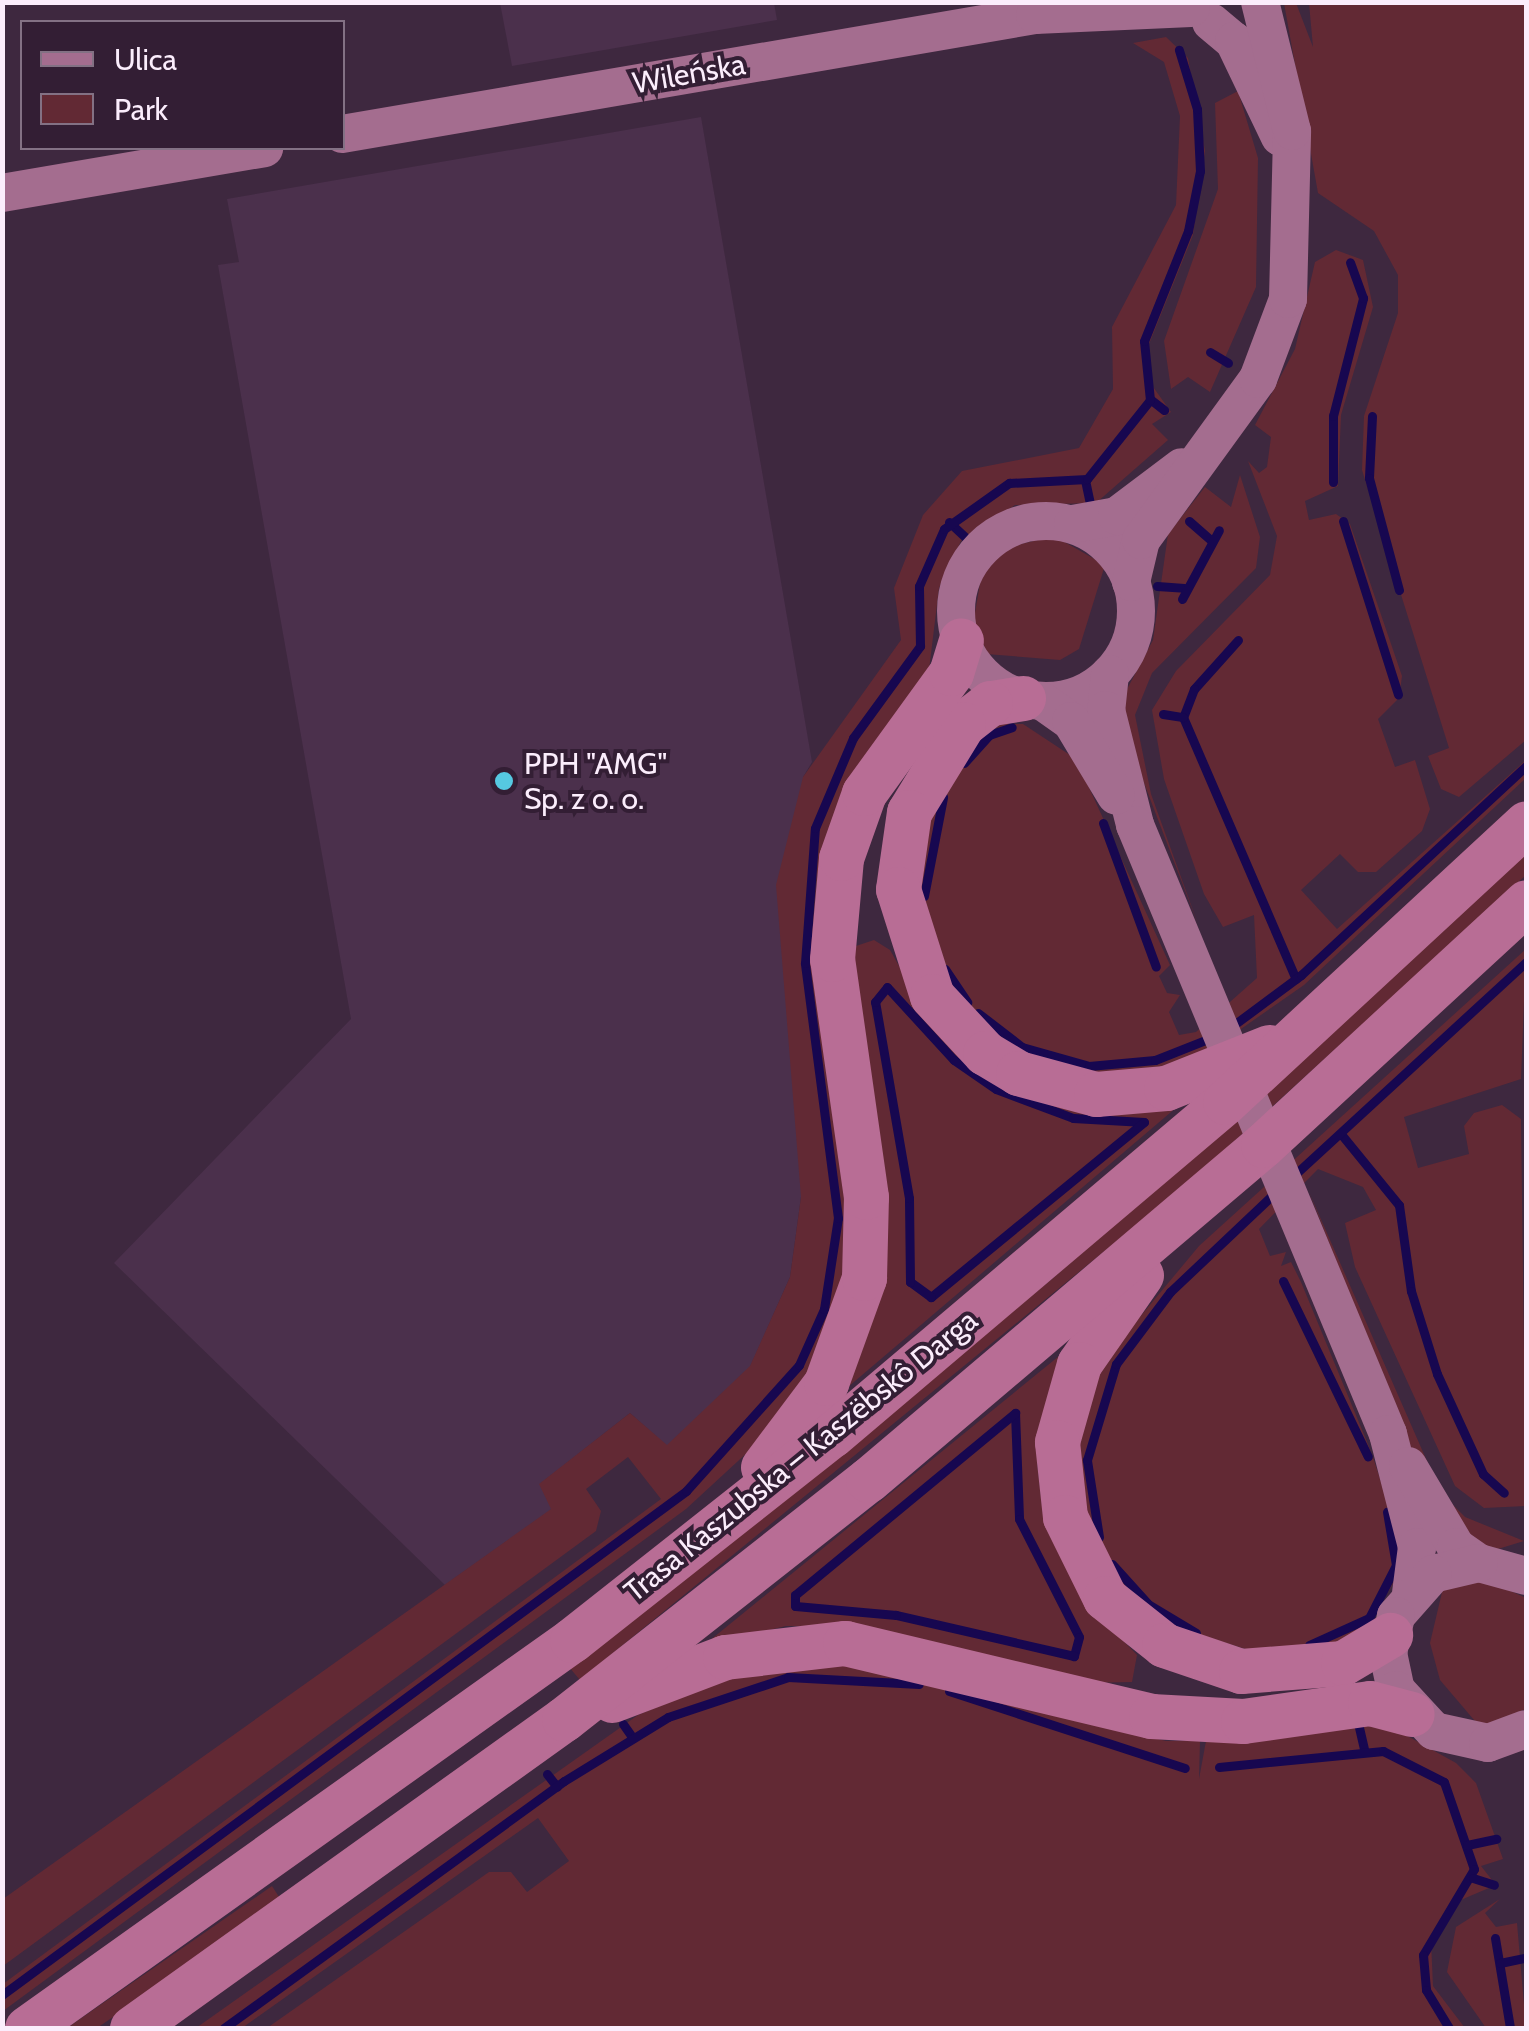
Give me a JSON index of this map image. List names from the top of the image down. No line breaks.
{"streets":{"highway":["Trasa Kaszubska – Kaszëbskô Darga"],"main road":["Wileńska"]},"places":["PPH \"AMG\" Sp. z o. o."],"legend":["Ulica","Park"]}
